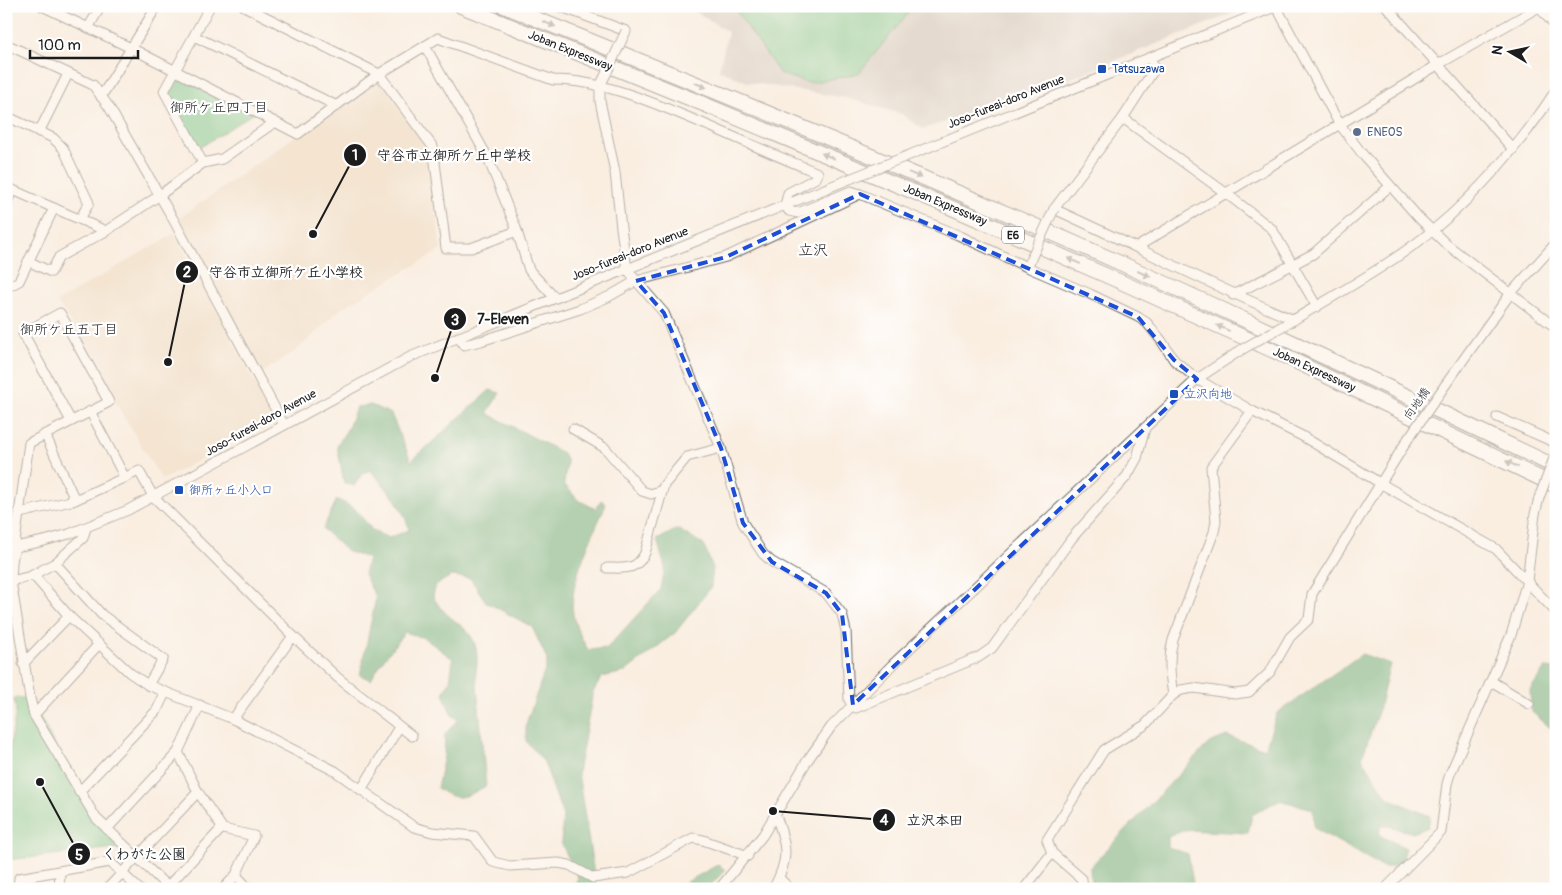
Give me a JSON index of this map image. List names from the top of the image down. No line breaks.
{"streets":{"highway":["Joban Expressway","E6"],"street":["Joso-fureai-doro Avenue","向地橋"]},"districts":["御所ケ丘四丁目","立沢","御所ケ丘五丁目"],"places":{"transit":["Tatsuzawa","立沢向地","御所ヶ丘小入口"],"other":["ENEOS","守谷市立御所ケ丘中学校","守谷市立御所ケ丘小学校","7-Eleven","くわがた公園","立沢本田"]},"scale_bar":"100 m","north":"left"}
